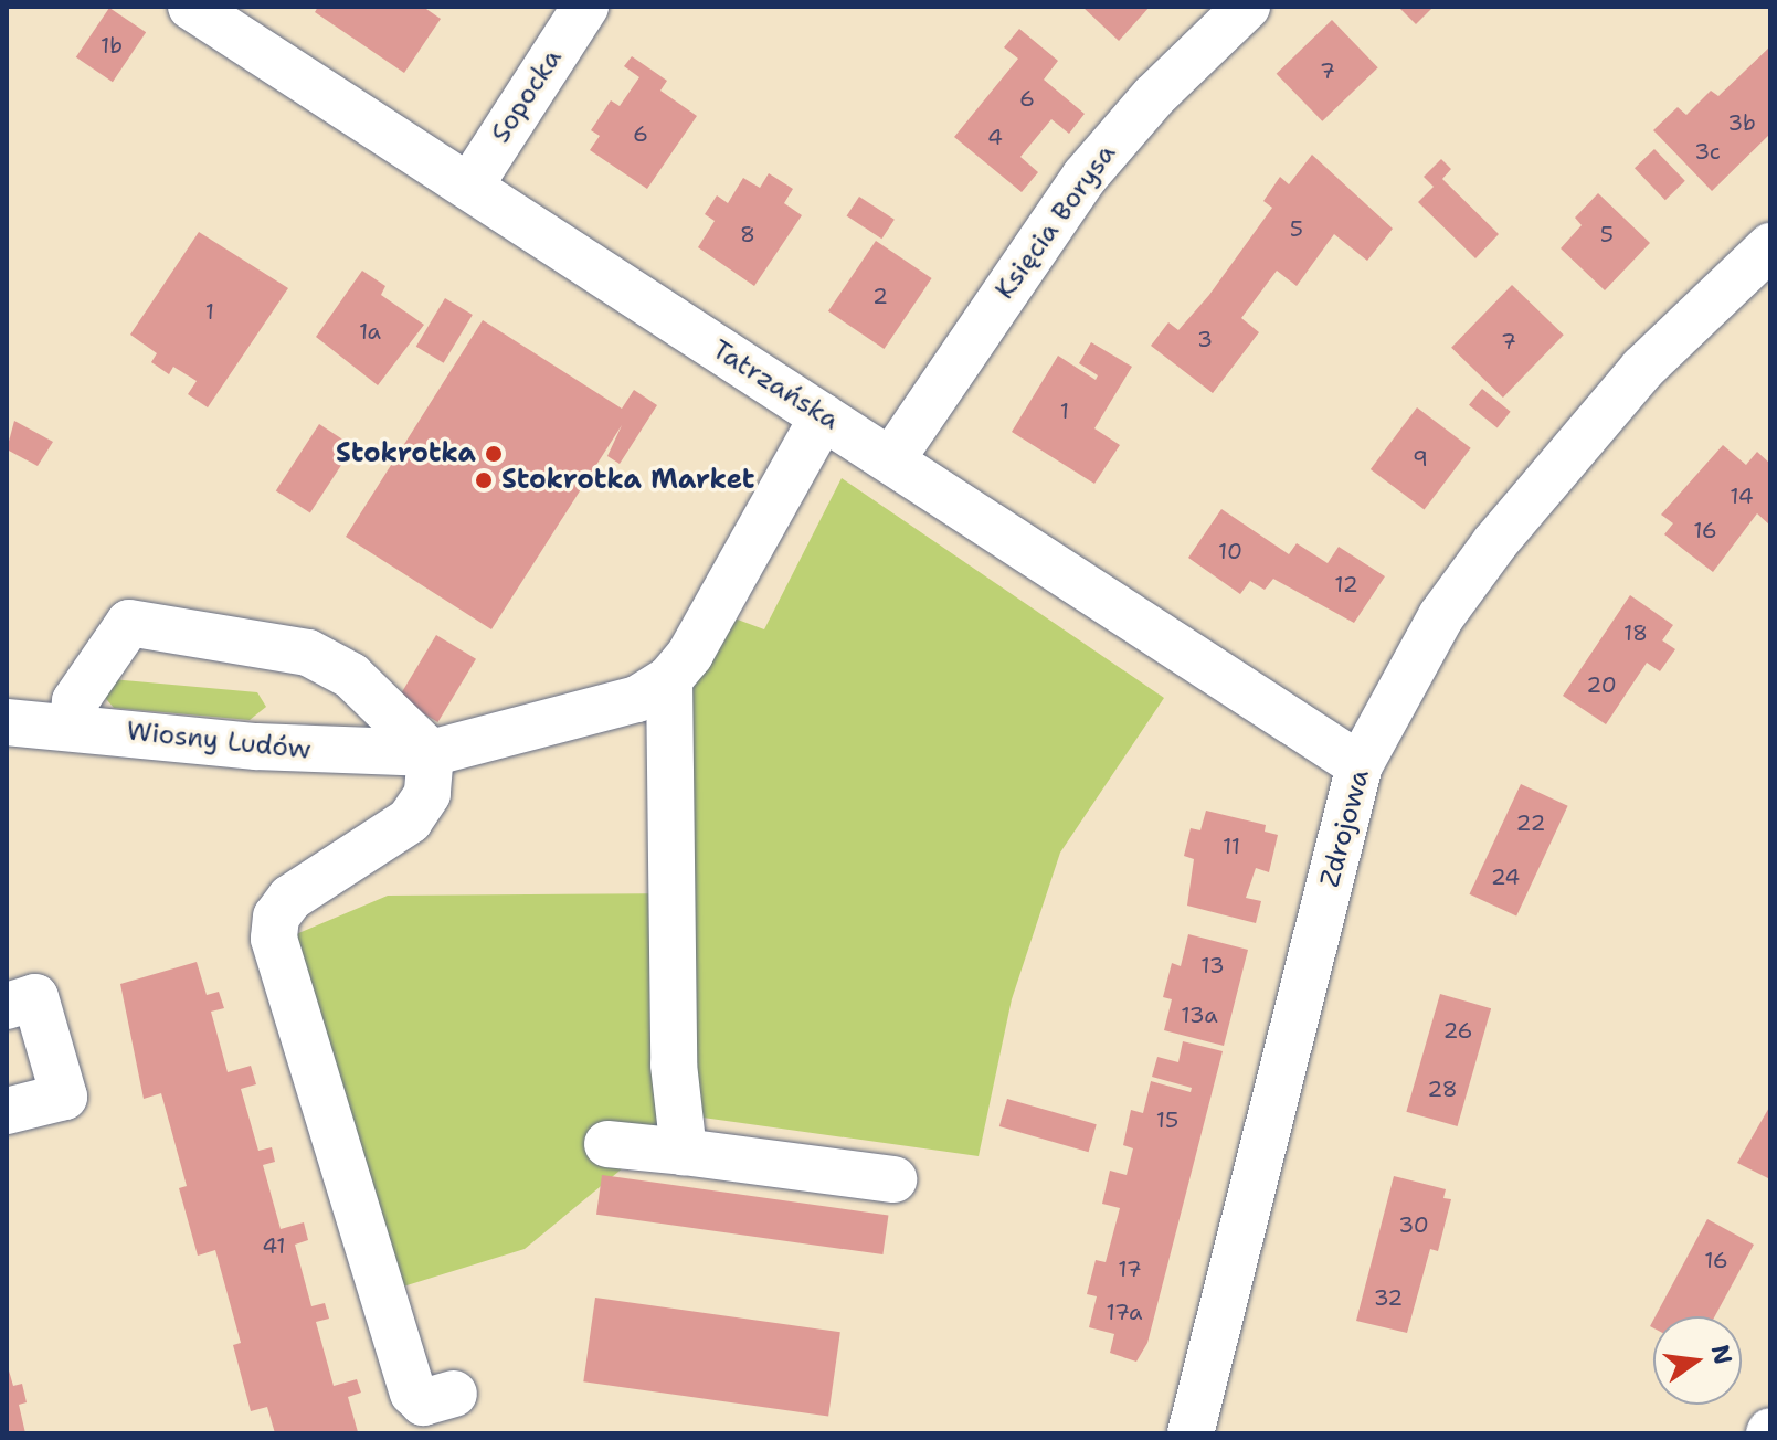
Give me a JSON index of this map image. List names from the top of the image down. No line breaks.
{"streets":{"street":["Sopocka","Księcia Borysa","Tatrzańska","Wiosny Ludów","Zdrojowa"]},"crossings":[["Sopocka","Tatrzańska"],["Księcia Borysa","Tatrzańska"],["Tatrzańska","Zdrojowa"]],"places":["Stokrotka","Stokrotka Market"],"house_numbers":["1b","7","6","3b","6","4","3c","5","8","5","2","1","1a","3","7","1","9","14","16","10","12","18","20","22","11","24","13","13a","26","28","15","30","41","16","17","32","17a"],"north":"right"}
